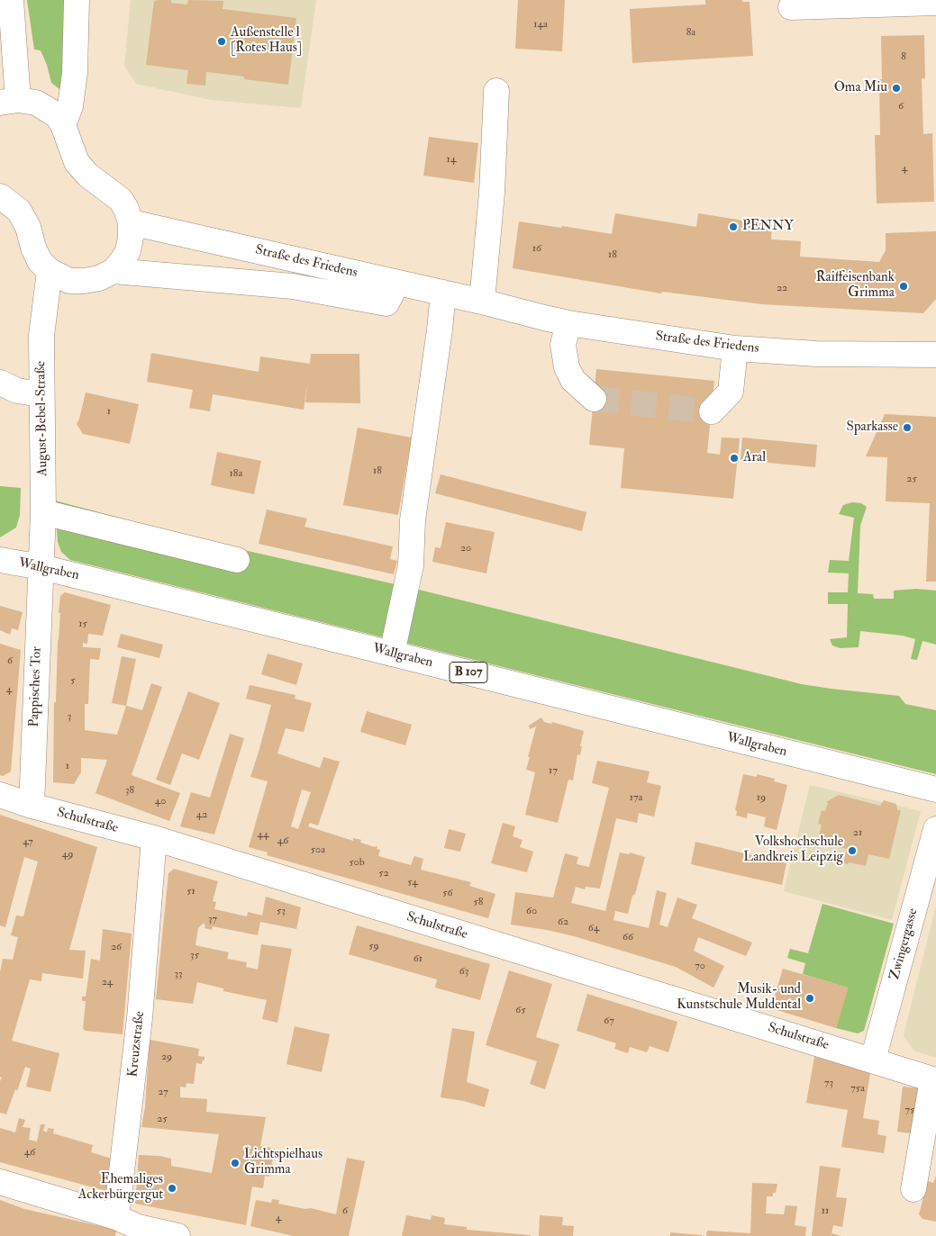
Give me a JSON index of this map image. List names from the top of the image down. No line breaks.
{"streets":{"street":["Straße des Friedens","August-Bebel-Straße","Wallgraben","B 107","Pappisches Tor","Schulstraße","Zwingergasse","Kreuzstraße"]},"crossings":[["August-Bebel-Straße","Wallgraben"],["August-Bebel-Straße","Pappisches Tor"],["Wallgraben","Pappisches Tor"],["Pappisches Tor","Schulstraße"],["Schulstraße","Zwingergasse"],["Schulstraße","Kreuzstraße"]],"places":["Außenstelle l [Rotes Haus]","Oma Miu","PENNY","Raiffeisenbank Grimma","Sparkasse","Aral","Volkshochschule Landkreis Leipzig","Musik- und Kunstschule Muldental","Lichtspielhaus Grimma","Ehemaliges Ackerbürgergut"],"house_numbers":["14a","8a","8","6","14","4","16","18","22","1","18","18a","25","20","15","6","5","4","3","1","17","38","17a","19","40","42","21","44","46","47","50a","49","50b","52","54","51","56","58","53","60","37","62","64","66","59","26","35","61","70","63","33","24","65","67","29","73","75a","27","75","25","46","6","11","4"]}
